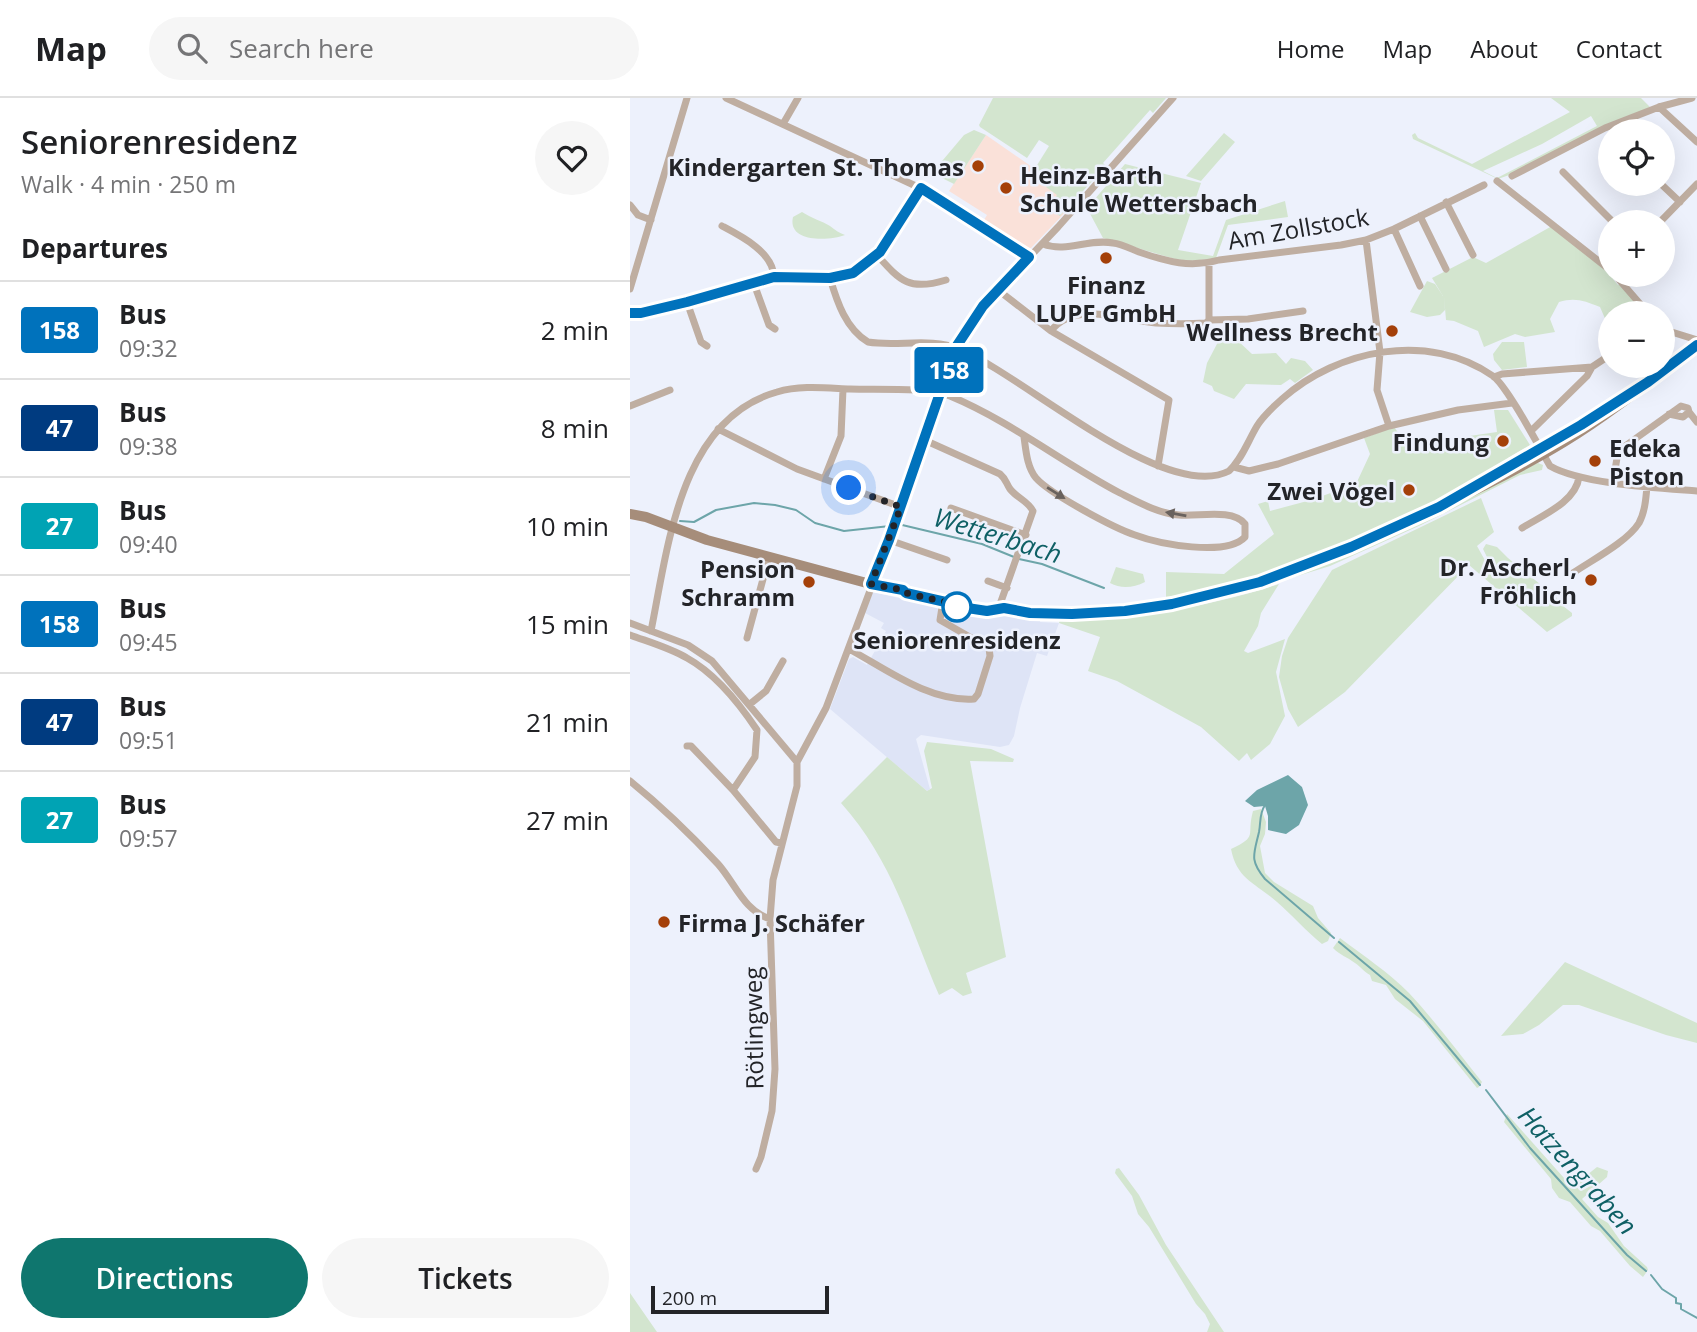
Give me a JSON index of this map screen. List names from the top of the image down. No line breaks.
{"streets":{"street":["Am Zollstock","Rötlingweg"]},"water":["Wetterbach","Hatzengraben"],"places":["Kindergarten St. Thomas","Heinz-Barth Schule Wettersbach","Finanz LUPE GmbH","Wellness Brecht","Findung","Edeka Piston","Zwei Vögel","Dr. Ascherl, Fröhlich","Pension Schramm","Seniorenresidenz","Firma J. Schäfer"],"lines":["bus line 158"],"scale_bar":"200 m","page":{"header":"Map","search":"Search here","nav":["Home","Map","About","Contact"],"heading":[["Seniorenresidenz","Walk · 4 min · 250 m"],"Departures"],"on_map":"158","map_buttons":["+","−"],"list":[{"mark":"158","name":"Bus","note":"09:32","value":"2 min"},{"mark":"47","name":"Bus","note":"09:38","value":"8 min"},{"mark":"27","name":"Bus","note":"09:40","value":"10 min"},{"mark":"158","name":"Bus","note":"09:45","value":"15 min"},{"mark":"47","name":"Bus","note":"09:51","value":"21 min"},{"mark":"27","name":"Bus","note":"09:57","value":"27 min"}],"buttons":["Directions","Tickets"],"scale":"200 m"}}
